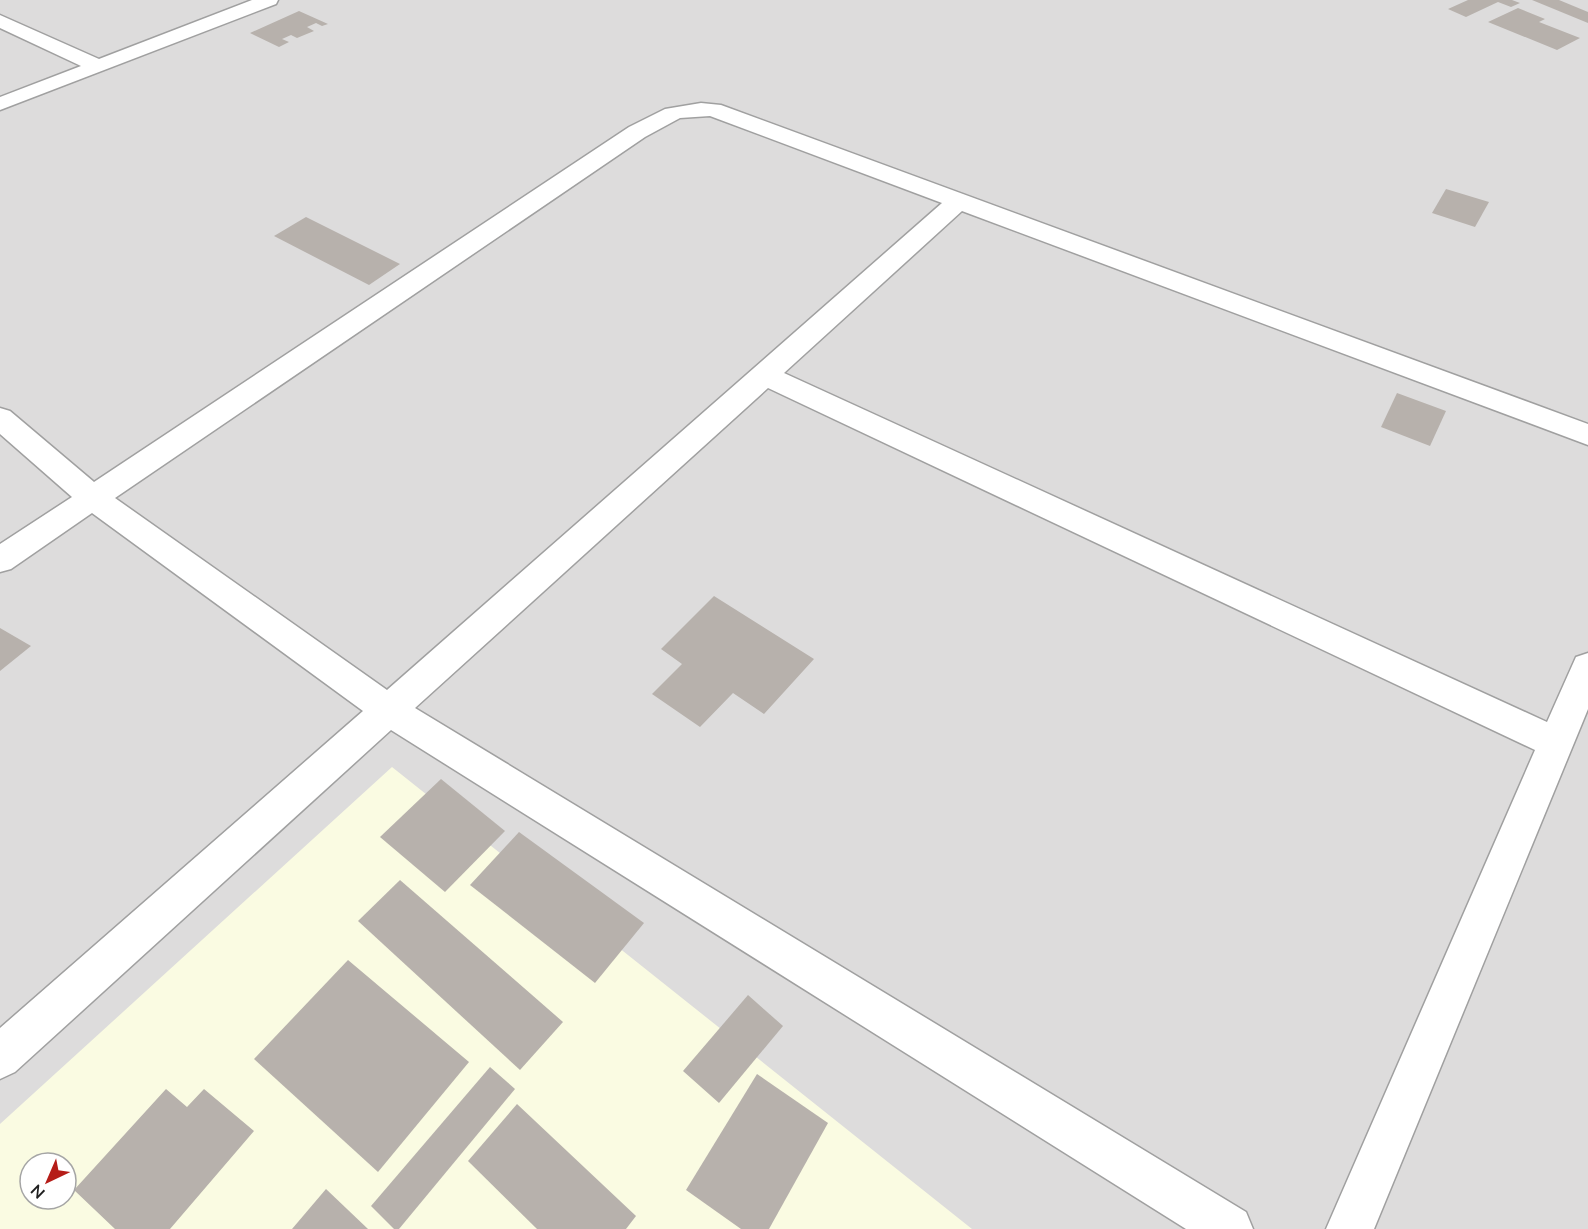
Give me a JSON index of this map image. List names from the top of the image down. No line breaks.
{"north":"bottom left"}
